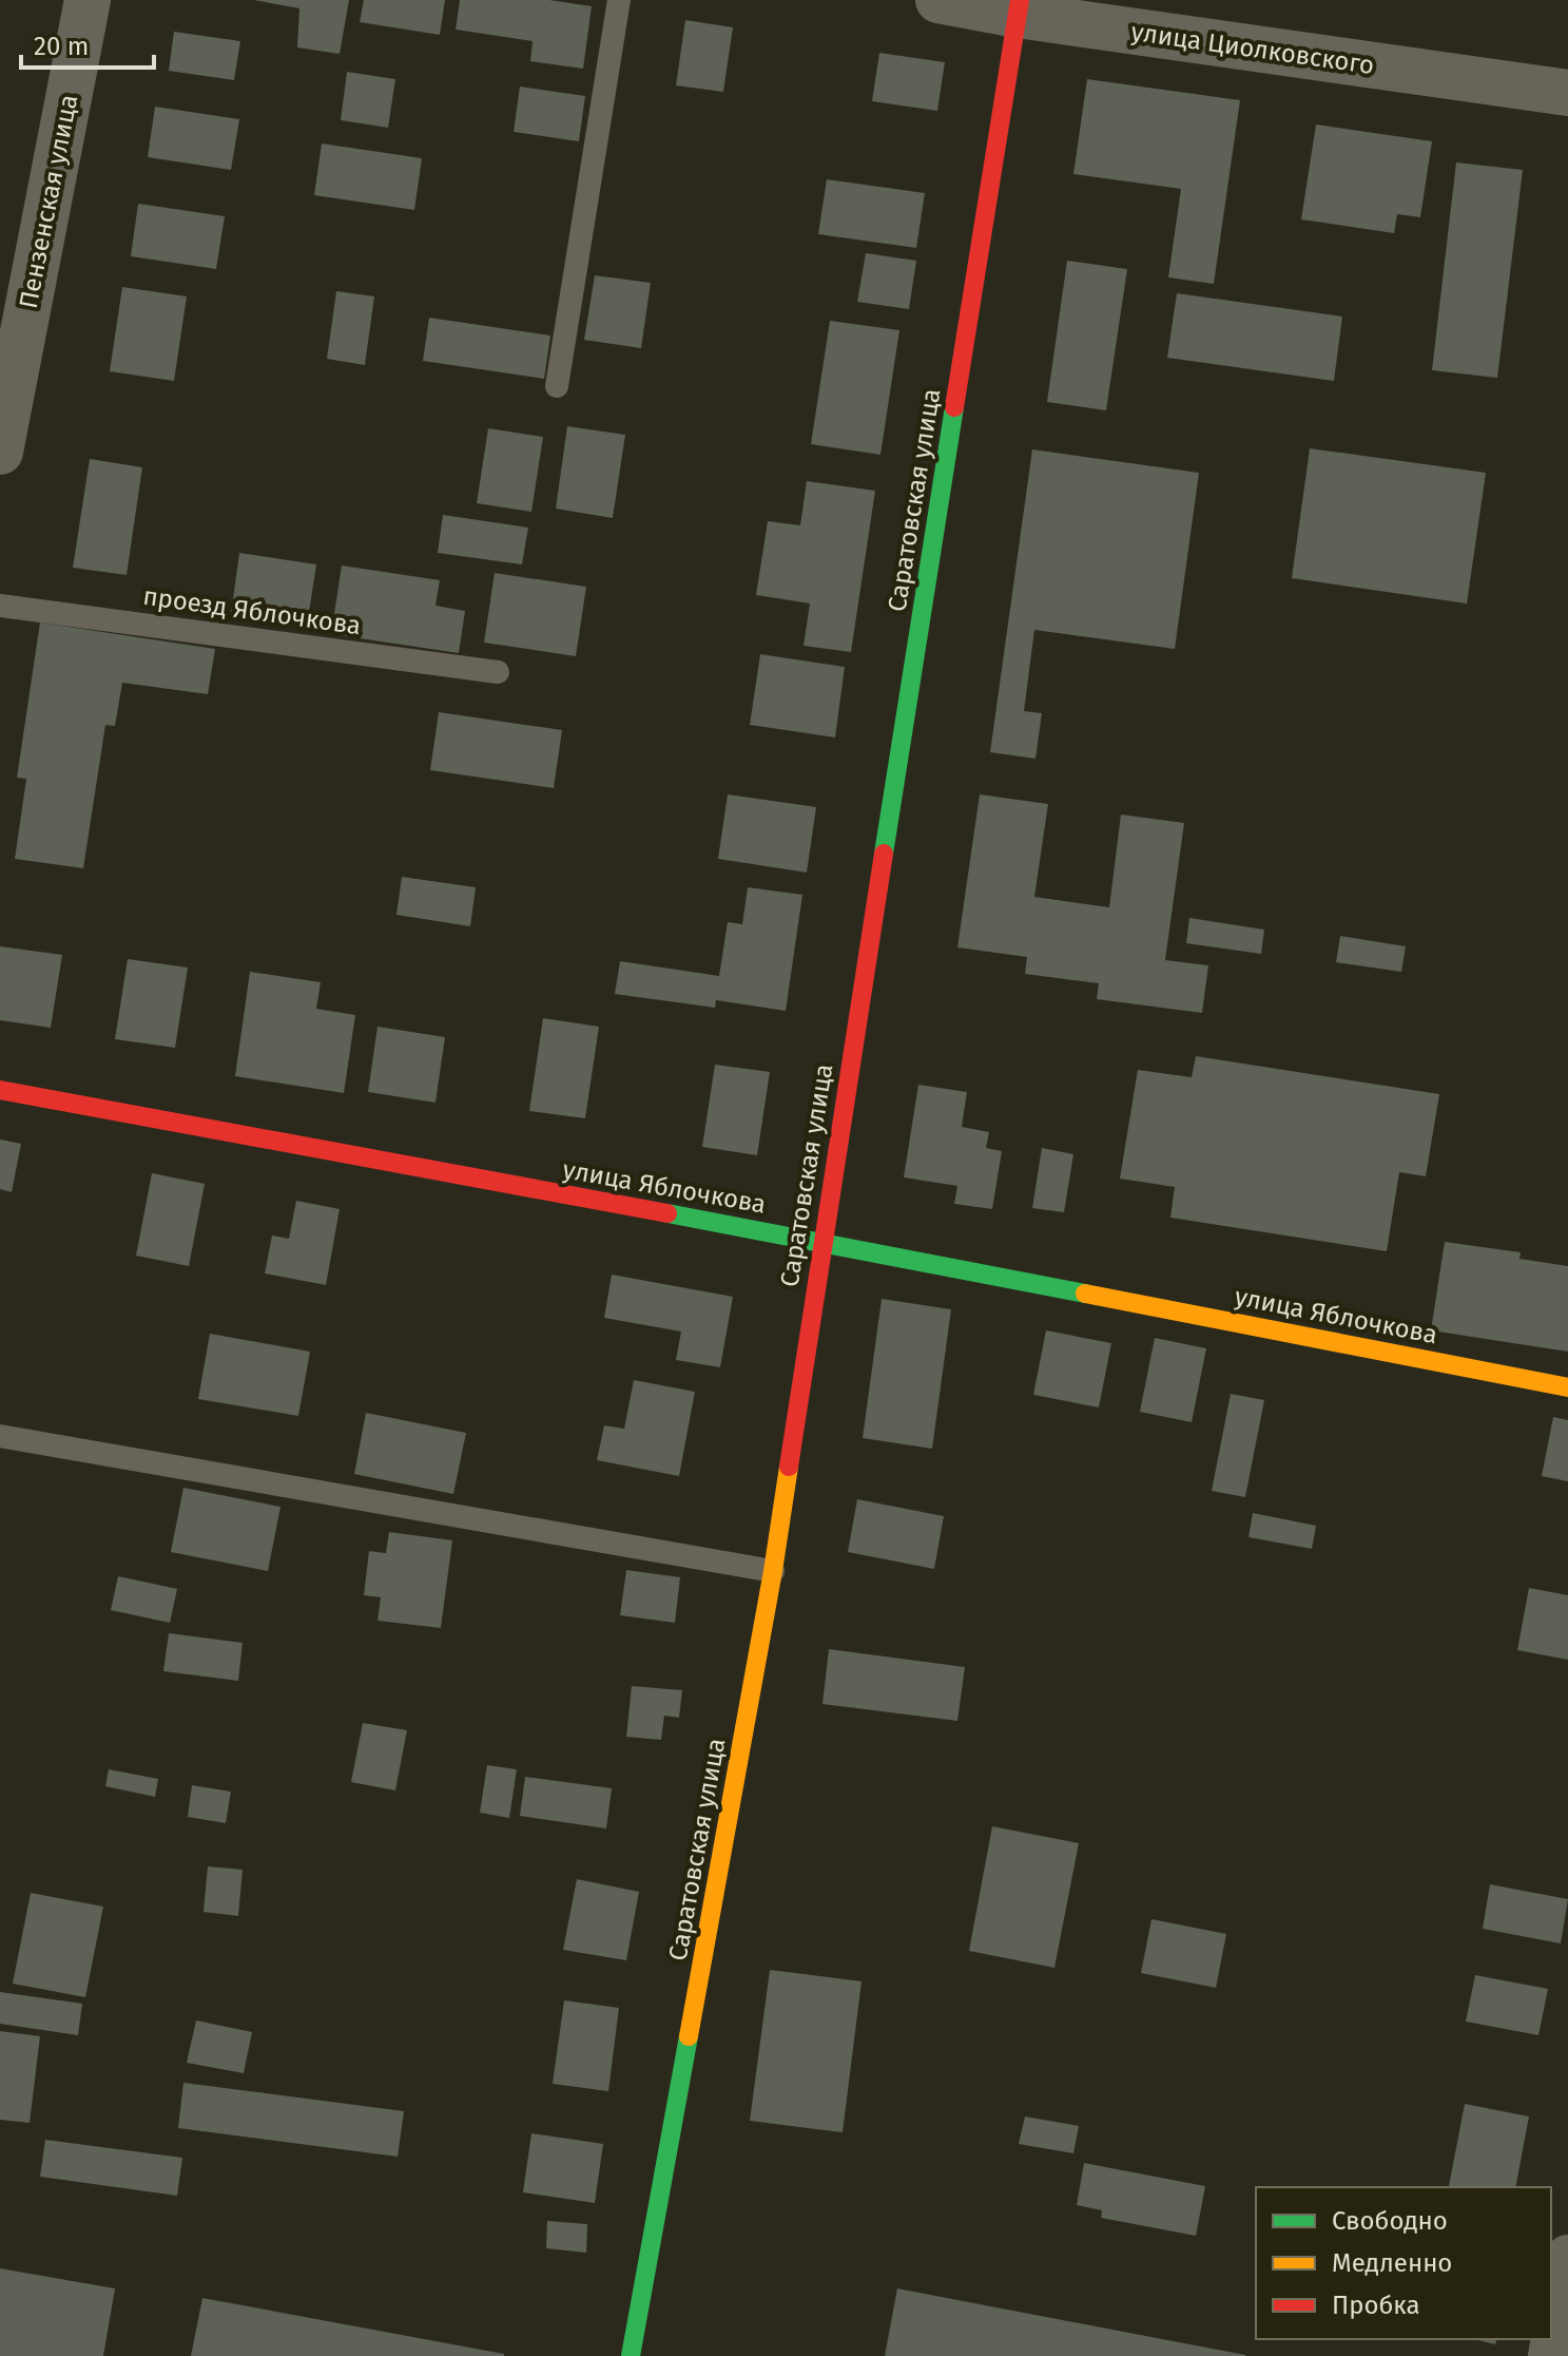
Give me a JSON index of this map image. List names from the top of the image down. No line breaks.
{"streets":{"street":["улица Циолковского","Пензенская улица","Саратовская улица","улица Яблочкова"],"lane":["проезд Яблочкова"]},"crossings":[["улица Циолковского","Саратовская улица"],["Саратовская улица","улица Яблочкова"]],"legend":["Свободно","Медленно","Пробка"],"scale_bar":"20 m"}
